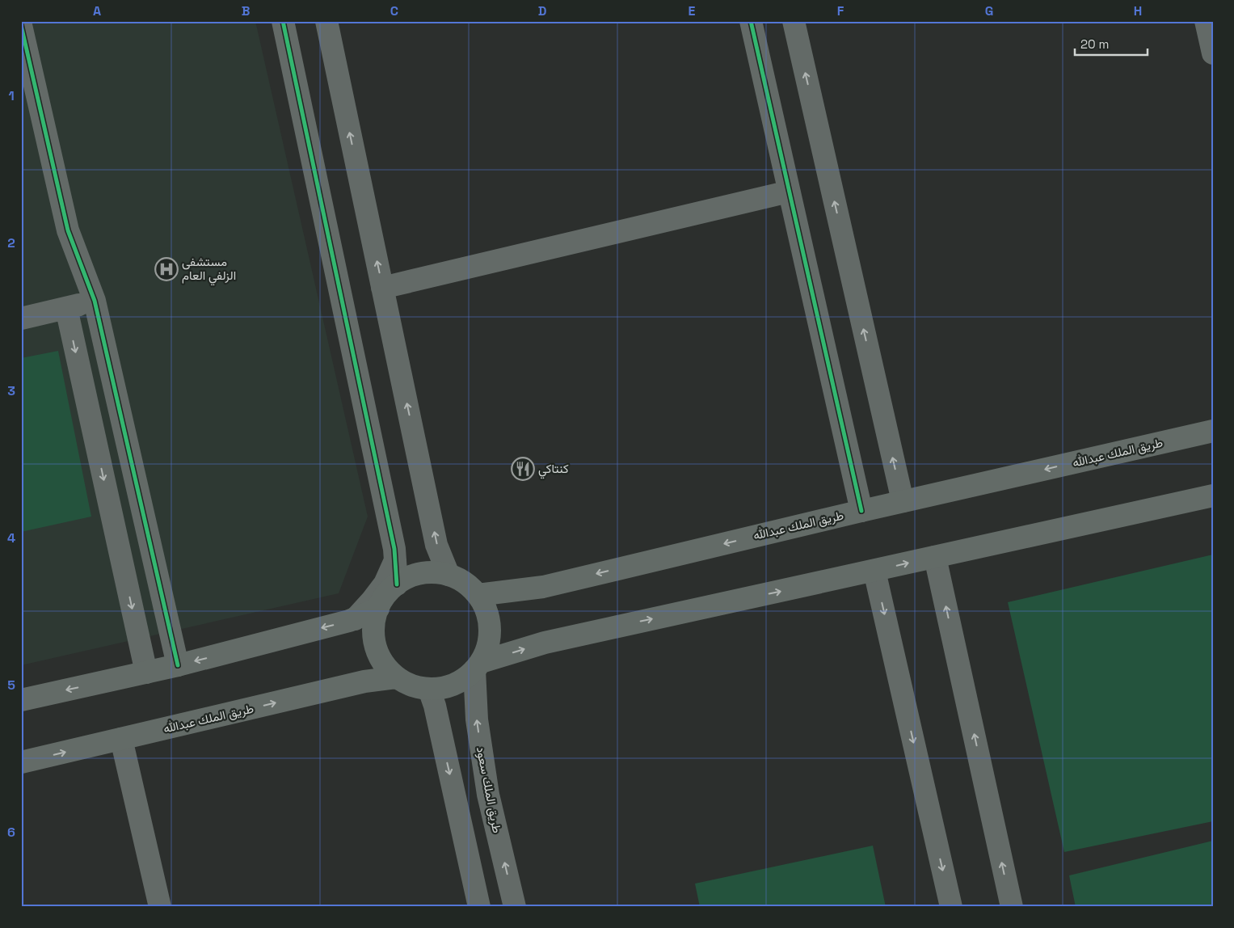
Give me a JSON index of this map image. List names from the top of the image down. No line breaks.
{"streets":{"main road":["طريق الملك عبدالله"],"street":["طريق الملك سعود"]},"crossings":[["طريق الملك عبدالله","طريق الملك سعود"]],"places":{"hospital":["مستشفى الزلفي العام"],"restaurant":["كنتاكي"]},"scale_bar":"20 m","grid":{"columns":["A","B","C","D","E","F","G","H"],"rows":["1","2","3","4","5","6"]}}
